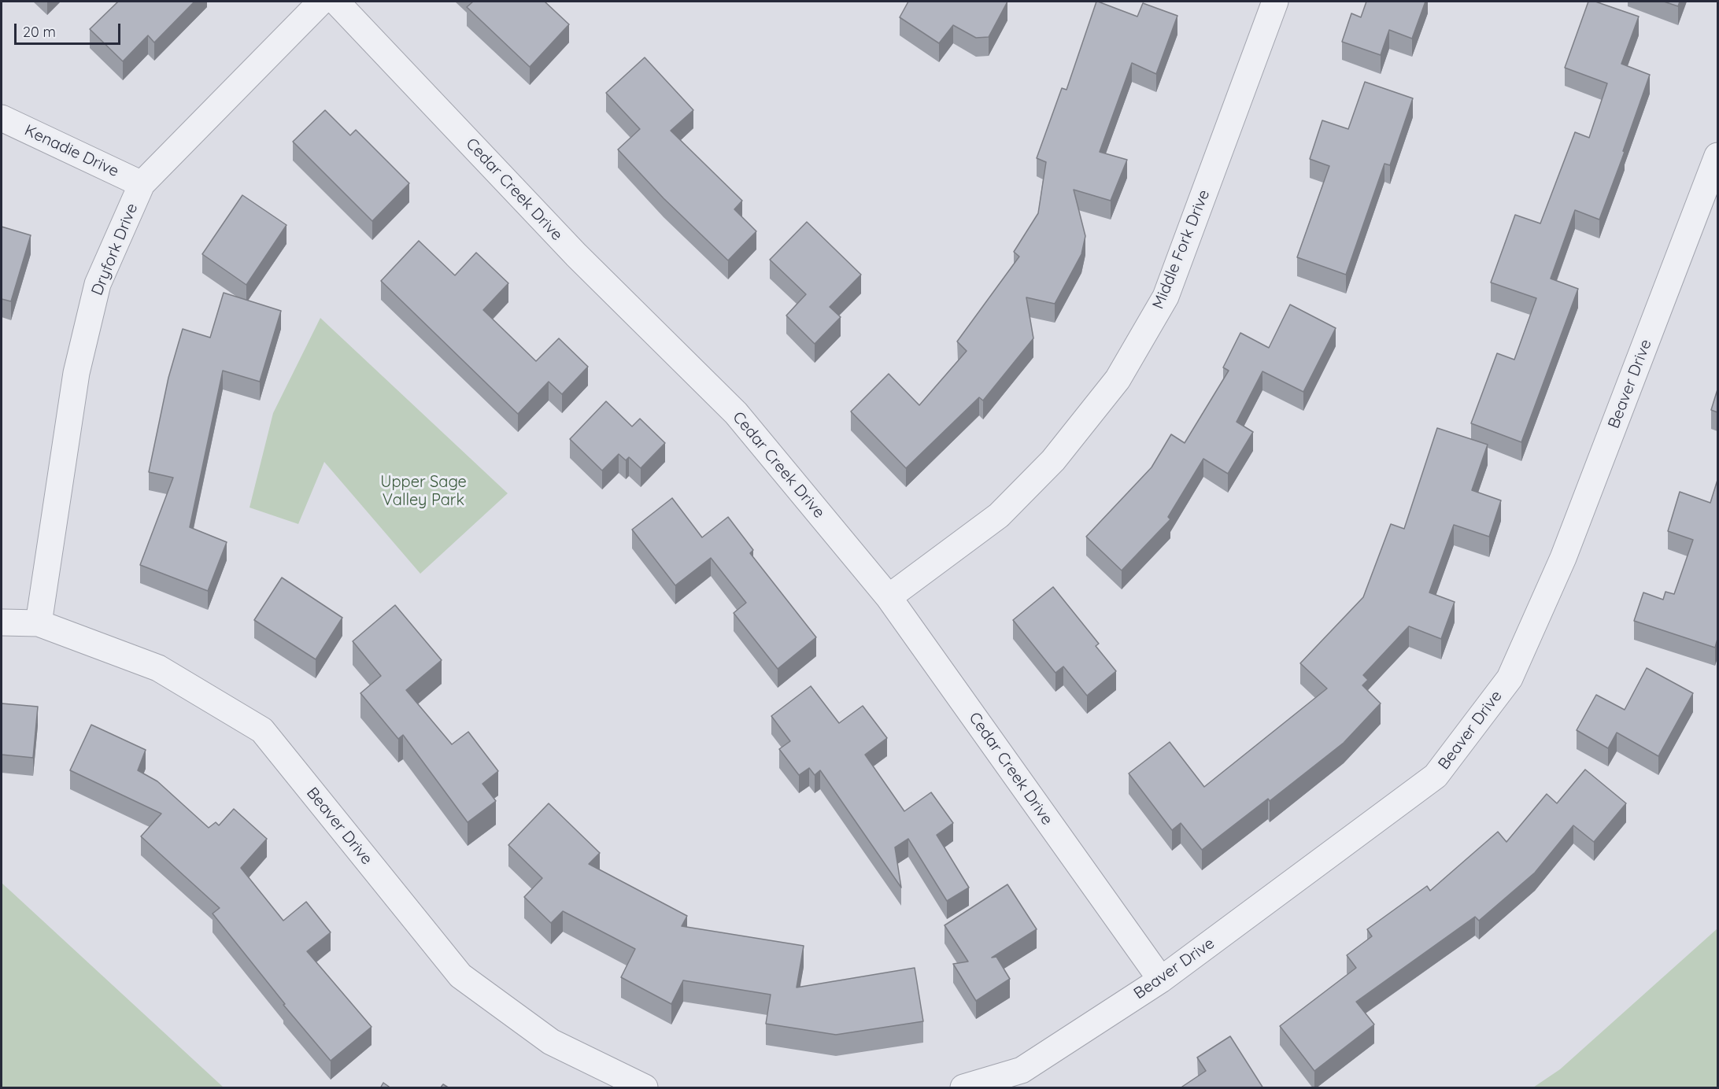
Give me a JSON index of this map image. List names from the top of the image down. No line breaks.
{"streets":{"street":["Kenadie Drive","Cedar Creek Drive","Dryfork Drive","Middle Fork Drive","Beaver Drive"]},"crossings":[["Kenadie Drive","Dryfork Drive"],["Cedar Creek Drive","Middle Fork Drive"],["Cedar Creek Drive","Beaver Drive"],["Dryfork Drive","Beaver Drive"]],"parks":["Upper Sage Valley Park"],"scale_bar":"20 m"}
